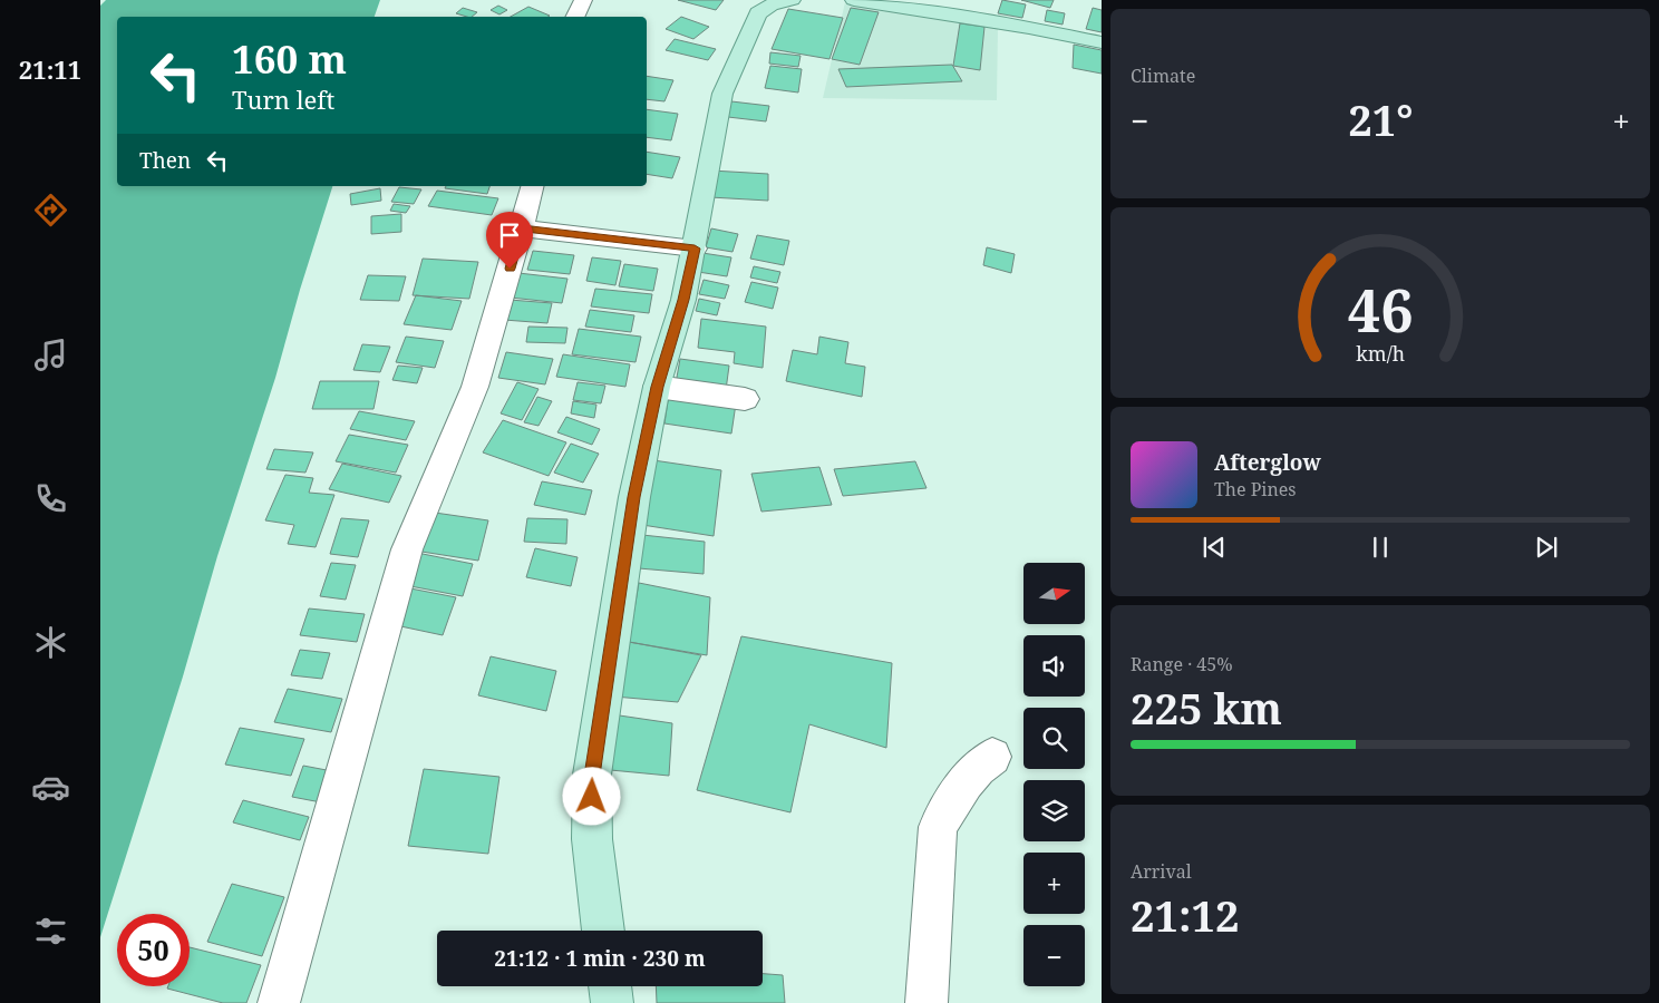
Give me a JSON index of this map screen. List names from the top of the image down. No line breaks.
{"north":"right","page":{"tabs":"21:11","tile":["Climate",["Range · 45%","225 km"],["Arrival","21:12"]],"turn":["160 m","Turn left"],"heat":["−","21°","+"],"then":"Then","song":["Afterglow","The Pines"],"map_buttons":["+","−"],"limit":"50","trip":"21:12 · 1 min · 230 m","gauge":["46","km/h"]}}
